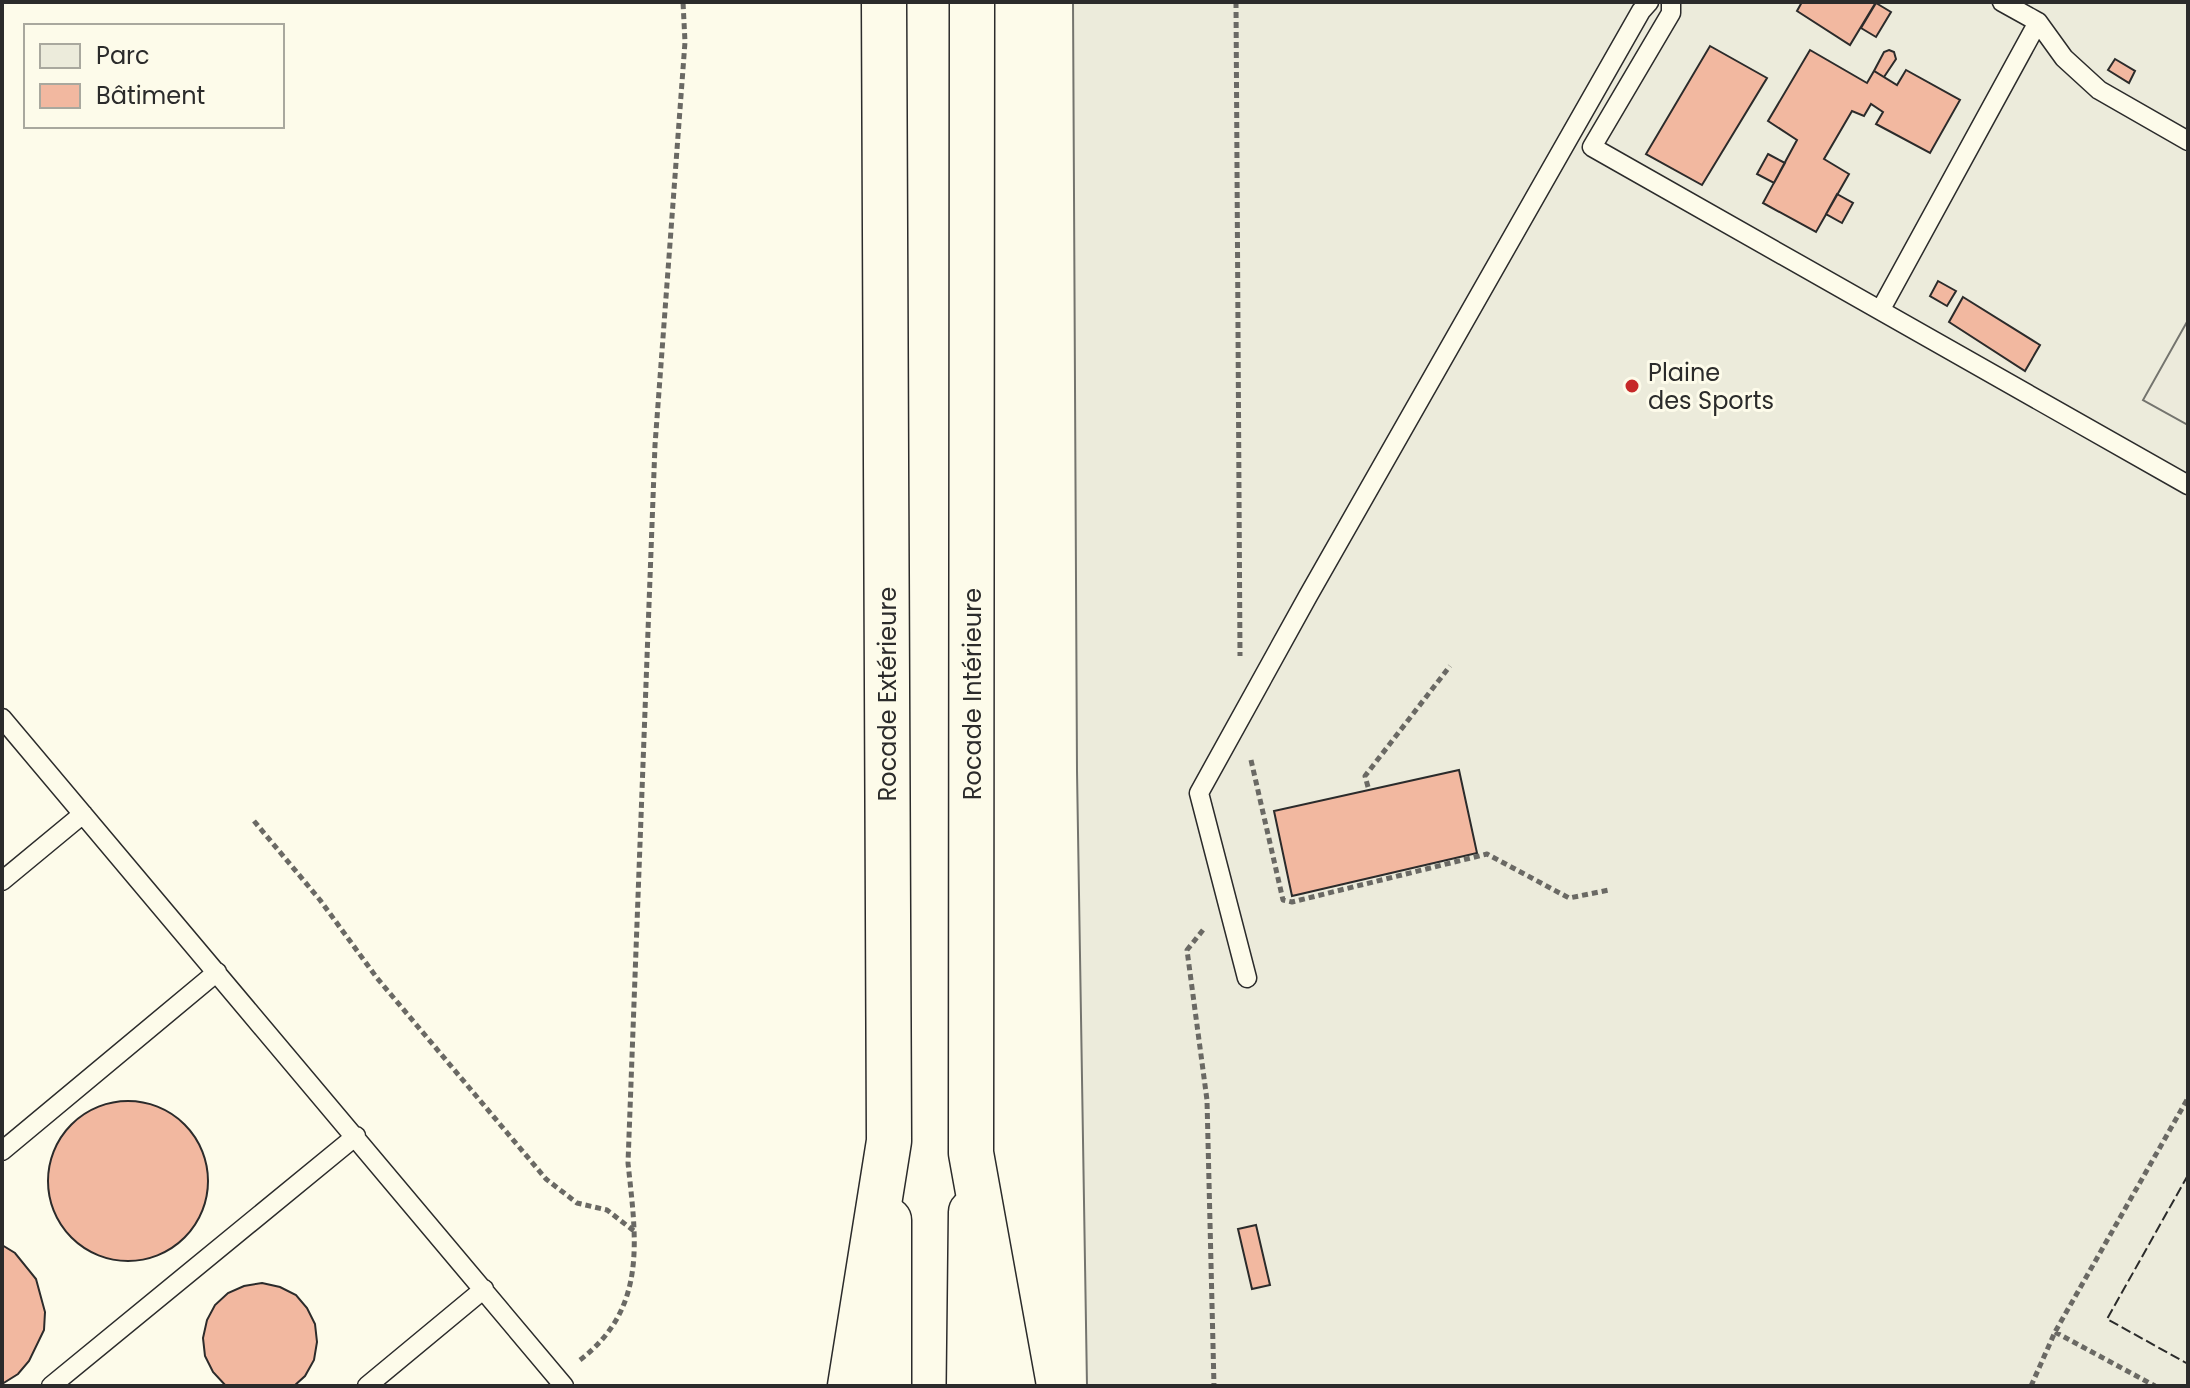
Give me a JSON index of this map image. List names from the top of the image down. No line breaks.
{"streets":{"highway":["Rocade Extérieure","Rocade Intérieure"]},"places":["Plaine des Sports"],"legend":["Parc","Bâtiment"]}
